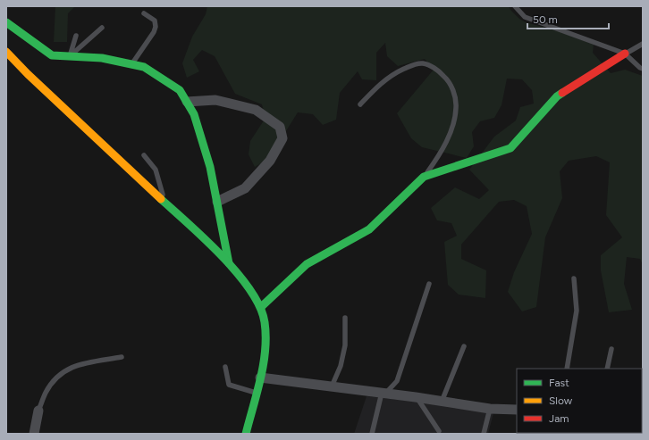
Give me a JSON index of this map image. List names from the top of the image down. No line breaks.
{"legend":["Fast","Slow","Jam"],"scale_bar":"50 m"}
